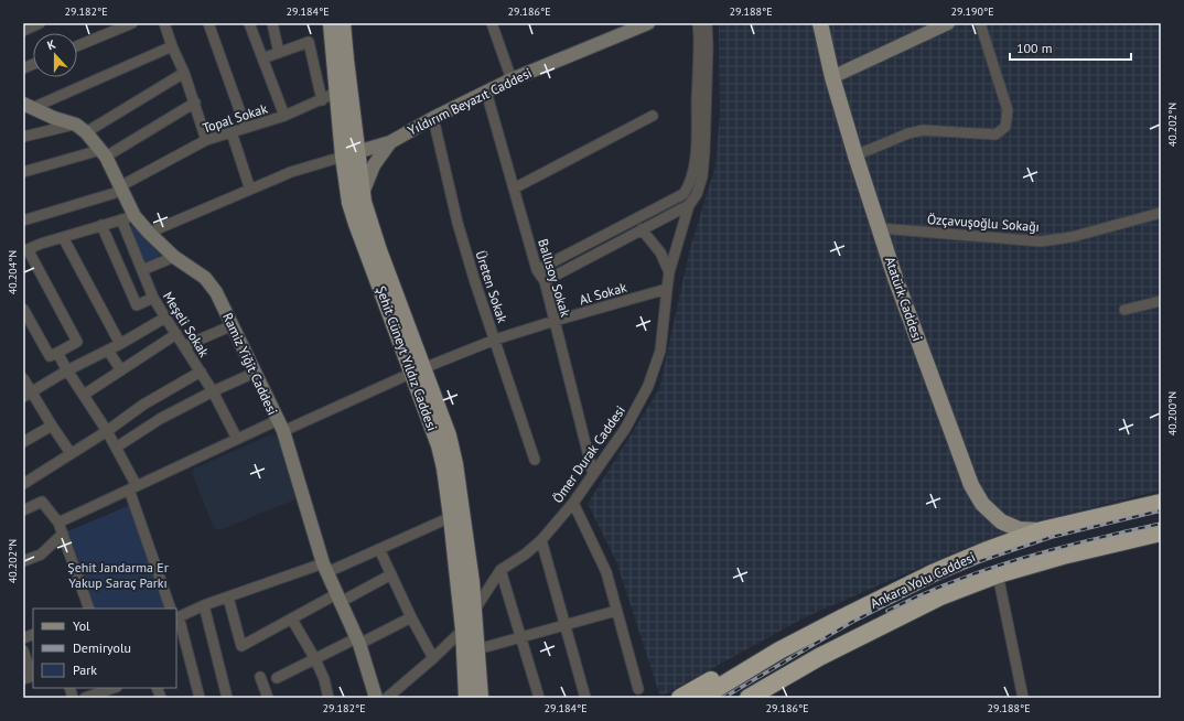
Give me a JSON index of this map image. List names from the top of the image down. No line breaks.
{"streets":{"highway":["Ankara Yolu Caddesi"],"main road":["Yıldırım Beyazıt Caddesi","Atatürk Caddesi","Şehit Cüneyt Yıldız Caddesi","Ramiz Yiğit Caddesi"],"street":["Topal Sokak","Özçavuşoğlu Sokağı","Ballısoy Sokak","Üreten Sokak","Al Sokak","Meşeli Sokak","Ömer Durak Caddesi"]},"crossings":[["Yıldırım Beyazıt Caddesi","Ballısoy Sokak"],["Yıldırım Beyazıt Caddesi","Üreten Sokak"],["Yıldırım Beyazıt Caddesi","Şehit Cüneyt Yıldız Caddesi"],["Topal Sokak","Şehit Cüneyt Yıldız Caddesi"],["Topal Sokak","Ramiz Yiğit Caddesi"],["Özçavuşoğlu Sokağı","Atatürk Caddesi"],["Ballısoy Sokak","Al Sokak"],["Ballısoy Sokak","Ömer Durak Caddesi"],["Üreten Sokak","Al Sokak"],["Al Sokak","Meşeli Sokak"],["Al Sokak","Şehit Cüneyt Yıldız Caddesi"],["Al Sokak","Ramiz Yiğit Caddesi"],["Al Sokak","Ömer Durak Caddesi"],["Atatürk Caddesi","Ankara Yolu Caddesi"]],"parks":["Şehit Jandarma Er Yakup Saraç Parkı"],"legend":["Yol","Demiryolu","Park"],"scale_bar":"100 m","north":"top","coordinates":["29.182°E","29.184°E","29.186°E","29.188°E","29.190°E","40.202°N","40.204°N","40.200°N"]}
